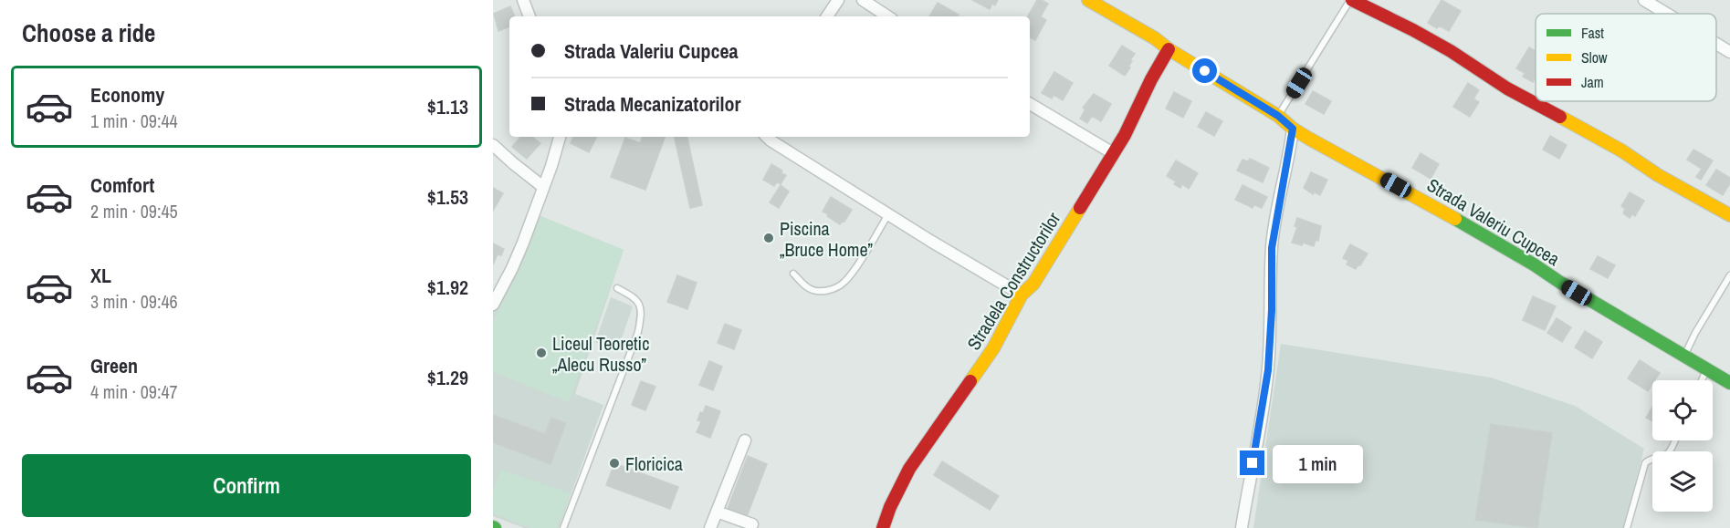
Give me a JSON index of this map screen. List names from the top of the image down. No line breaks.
{"streets":{"street":["Strada Valeriu Cupcea","Stradela Constructorilor"]},"crossings":[["Strada Valeriu Cupcea","Stradela Constructorilor"]],"places":["Piscina „Bruce Home”","Liceul Teoretic „Alecu Russo”","Floricica"],"legend":["Fast","Slow","Jam"],"page":{"heading":"Choose a ride","banner":["Strada Valeriu Cupcea","Strada Mecanizatorilor"],"list":[{"name":"Economy","note":"1 min · 09:44","value":"$1.13"},{"name":"Comfort","note":"2 min · 09:45","value":"$1.53"},{"name":"XL","note":"3 min · 09:46","value":"$1.92"},{"name":"Green","note":"4 min · 09:47","value":"$1.29"}],"buttons":"Confirm","bubble":"1 min"}}
